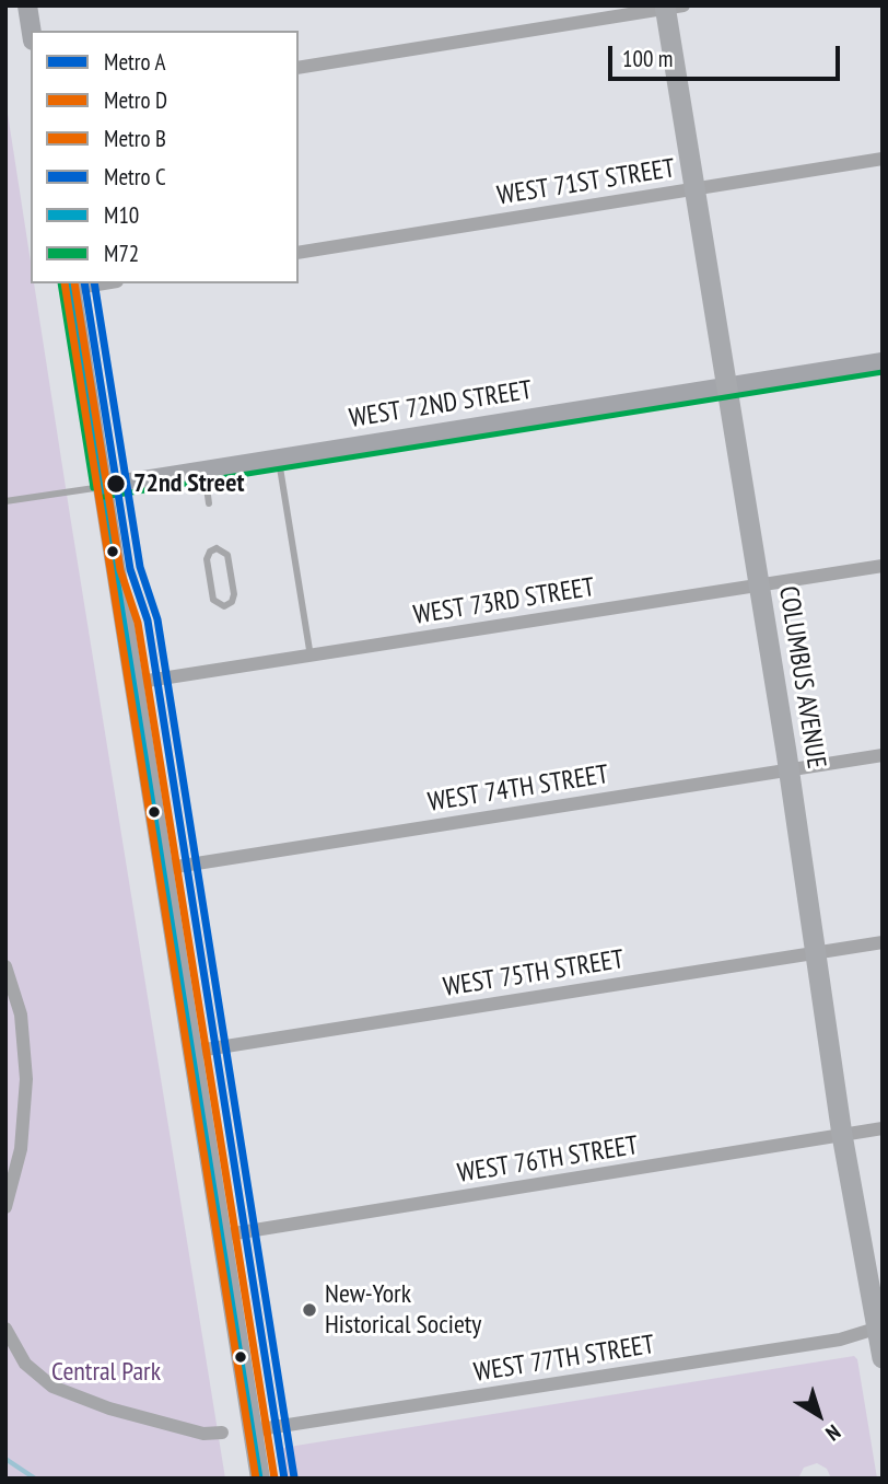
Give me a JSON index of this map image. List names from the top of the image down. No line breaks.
{"streets":{"main road":["WEST 72ND STREET","COLUMBUS AVENUE"],"street":["WEST 71ST STREET","WEST 73RD STREET","WEST 74TH STREET","WEST 75TH STREET","WEST 76TH STREET","WEST 77TH STREET"]},"crossings":[["WEST 71ST STREET","COLUMBUS AVENUE"],["WEST 72ND STREET","COLUMBUS AVENUE"],["WEST 73RD STREET","COLUMBUS AVENUE"],["COLUMBUS AVENUE","WEST 74TH STREET"],["COLUMBUS AVENUE","WEST 75TH STREET"],["COLUMBUS AVENUE","WEST 76TH STREET"],["COLUMBUS AVENUE","WEST 77TH STREET"]],"parks":["Central Park"],"places":["72nd Street","New-York Historical Society"],"lines":["metro line A","metro line D","metro line B","metro line C","transit line M10","transit line M72"],"legend":["Metro A","Metro D","Metro B","Metro C","M10","M72"],"scale_bar":"100 m","north":"bottom right"}
